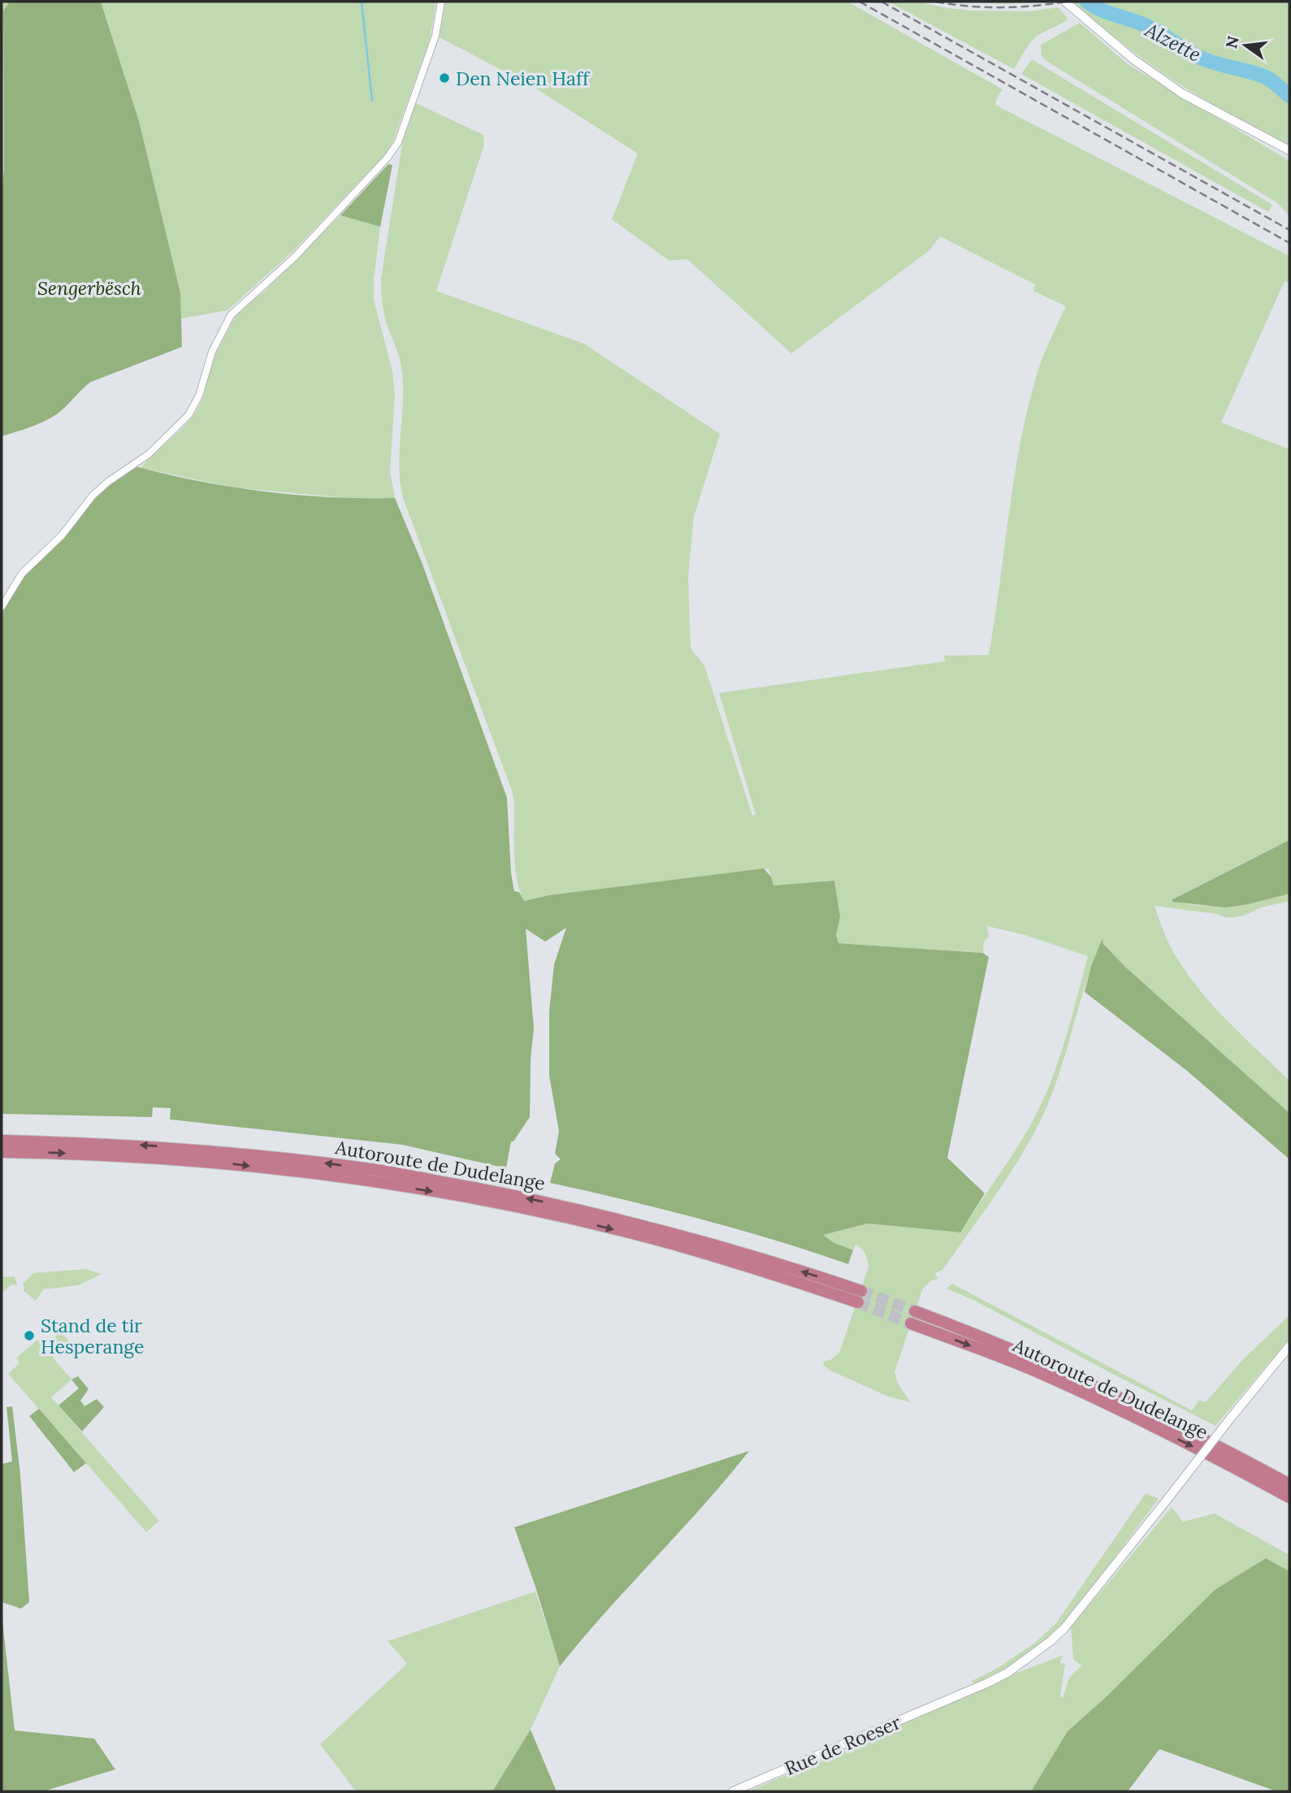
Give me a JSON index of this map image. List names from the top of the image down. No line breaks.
{"streets":{"highway":["Autoroute de Dudelange"],"main road":["Rue de Roeser"]},"water":["Alzette"],"parks":["Sengerbësch"],"places":["Den Neien Haff","Stand de tir Hesperange"],"north":"left"}
